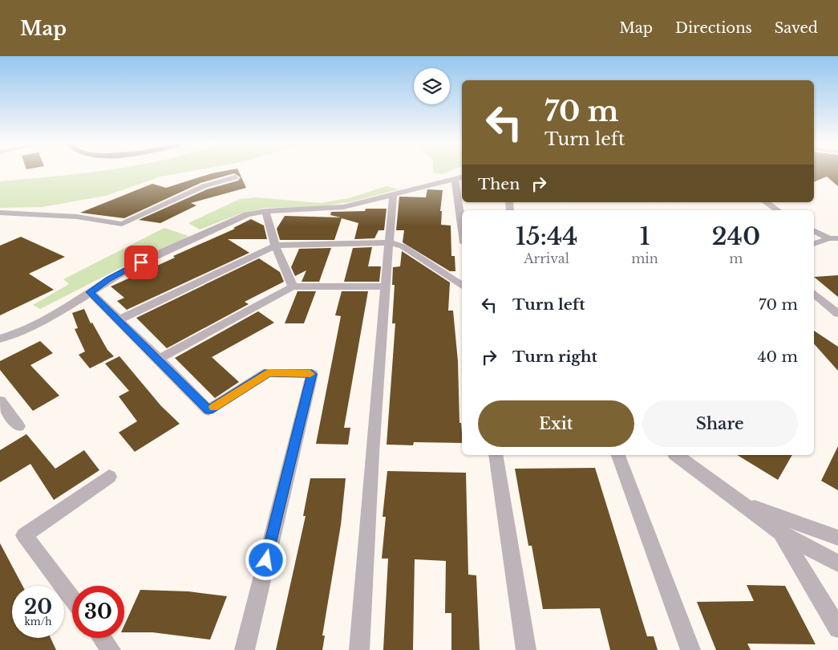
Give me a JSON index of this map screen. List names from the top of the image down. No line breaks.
{"page":{"header":"Map","nav":["Map","Directions","Saved"],"turn":["70 m","Turn left"],"then":"Then","eta":["15:44","Arrival","1","min","240","m"],"list":[{"name":"Turn left","value":"70 m"},{"name":"Turn right","value":"40 m"}],"buttons":["Exit","Share"],"speed":"20 km/h","limit":"30"}}
